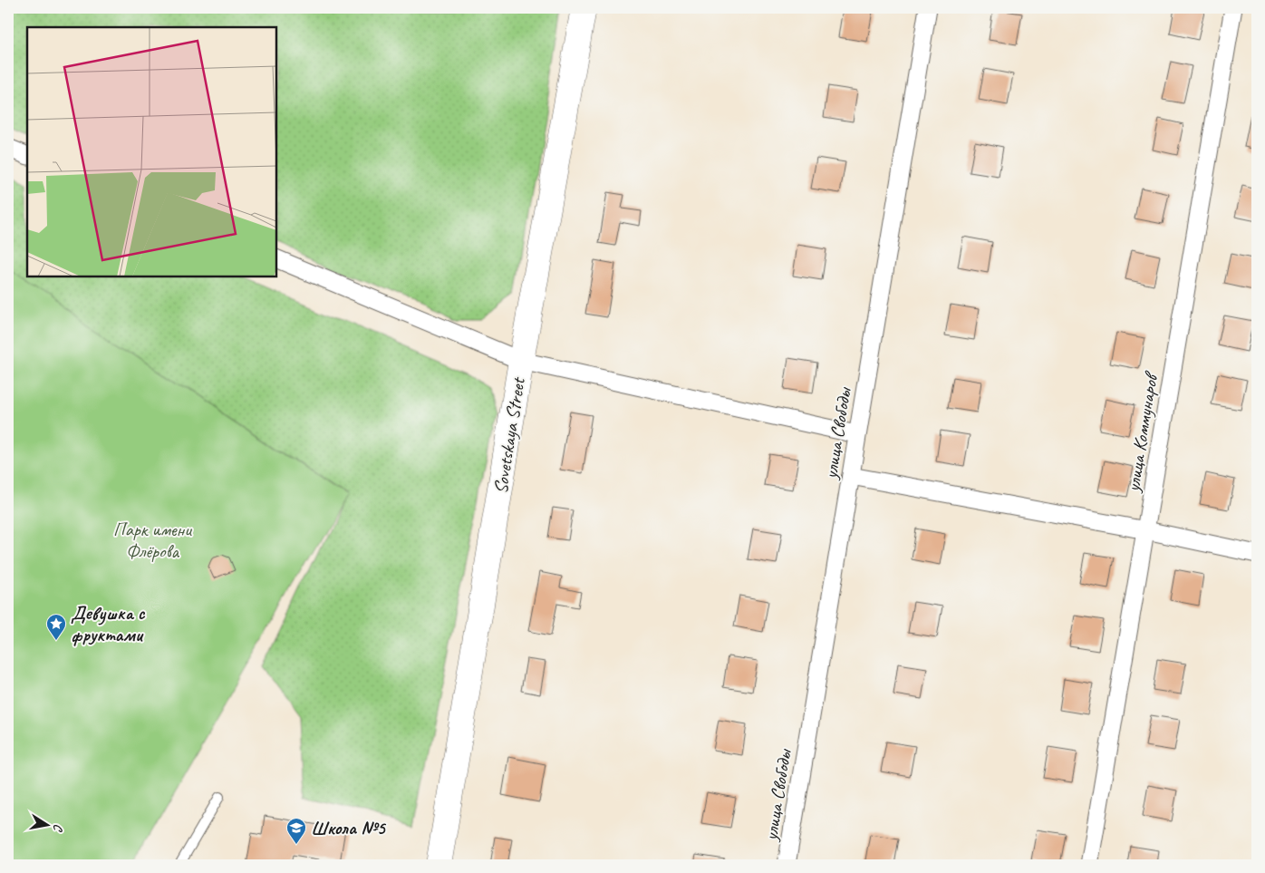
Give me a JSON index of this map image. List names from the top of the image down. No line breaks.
{"streets":{"main road":["Sovetskaya Street"],"street":["улица Свободы","улица Коммунаров"]},"parks":["Парк имени Флёрова"],"places":{"place":["Девушка с фруктами"],"school or university":["Школа №5"]},"north":"right"}
